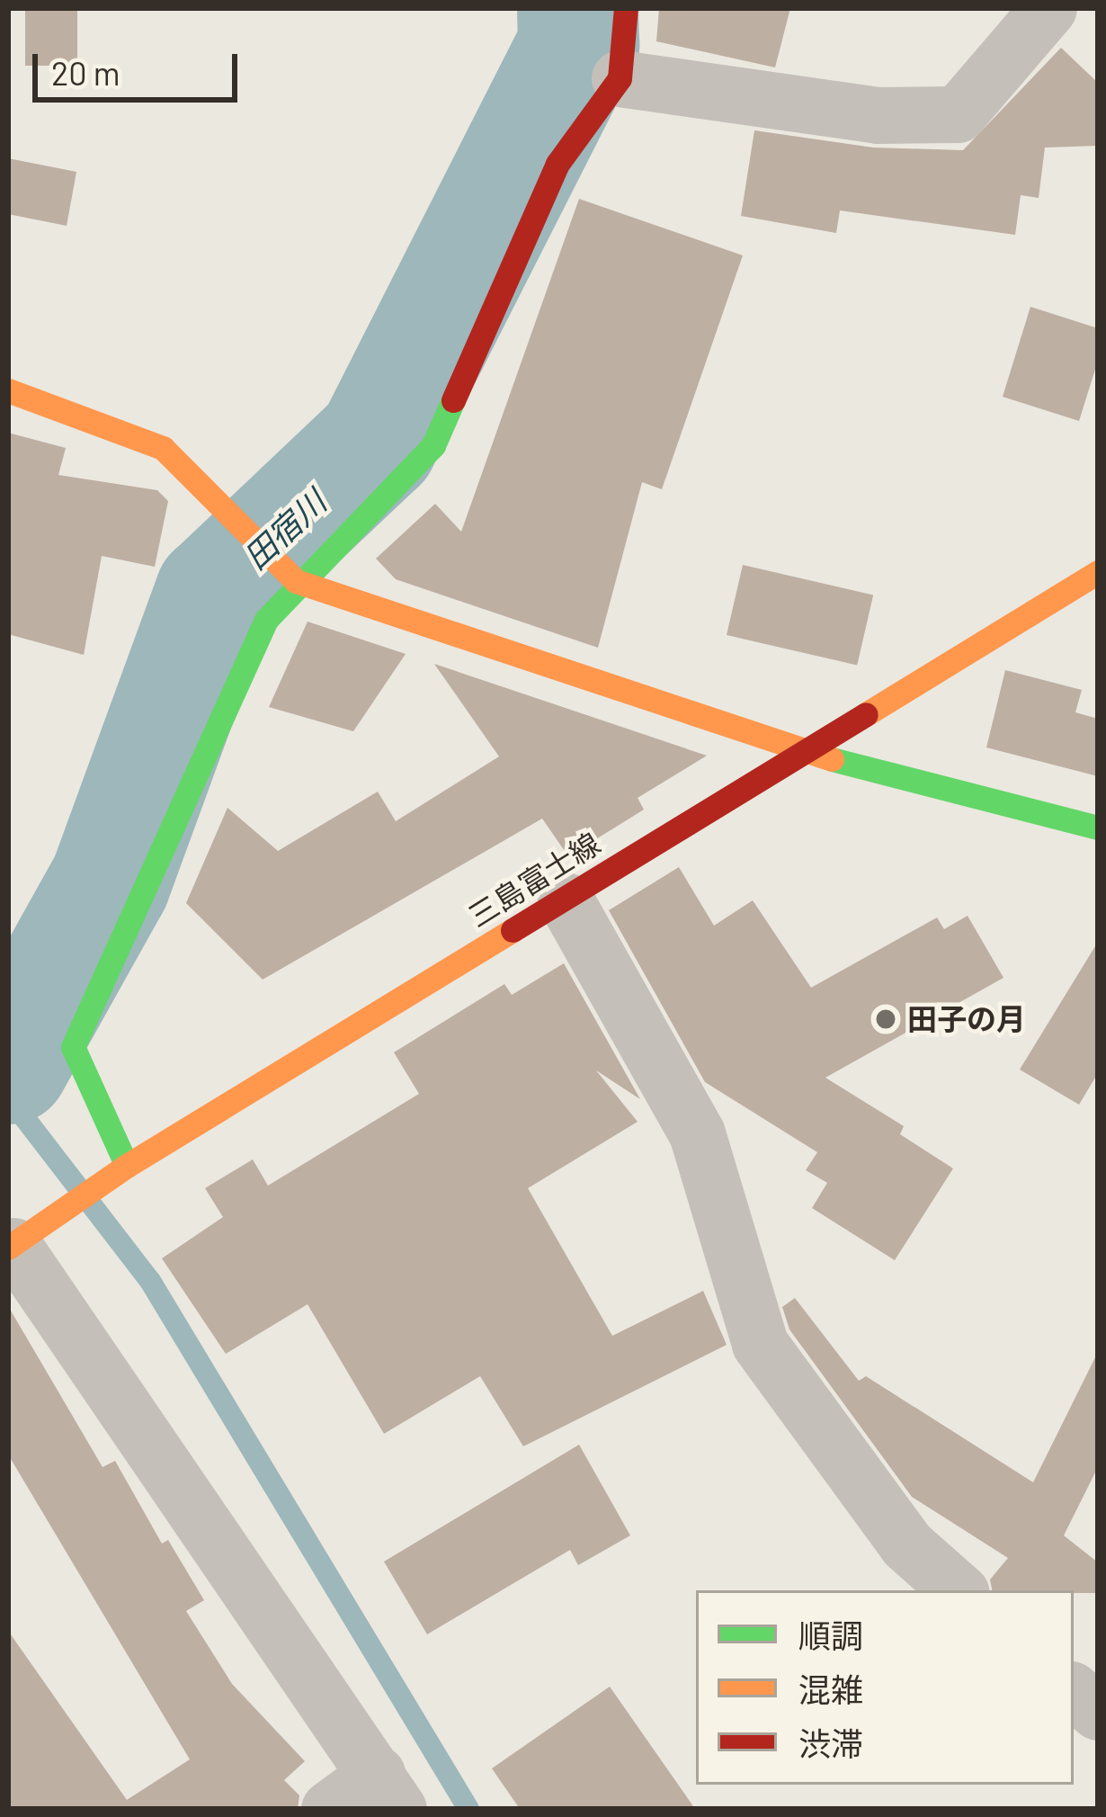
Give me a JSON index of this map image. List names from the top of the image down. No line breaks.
{"streets":{"street":["三島富士線"]},"water":["田宿川"],"places":["田子の月"],"legend":["順調","混雑","渋滞"],"scale_bar":"20 m"}
